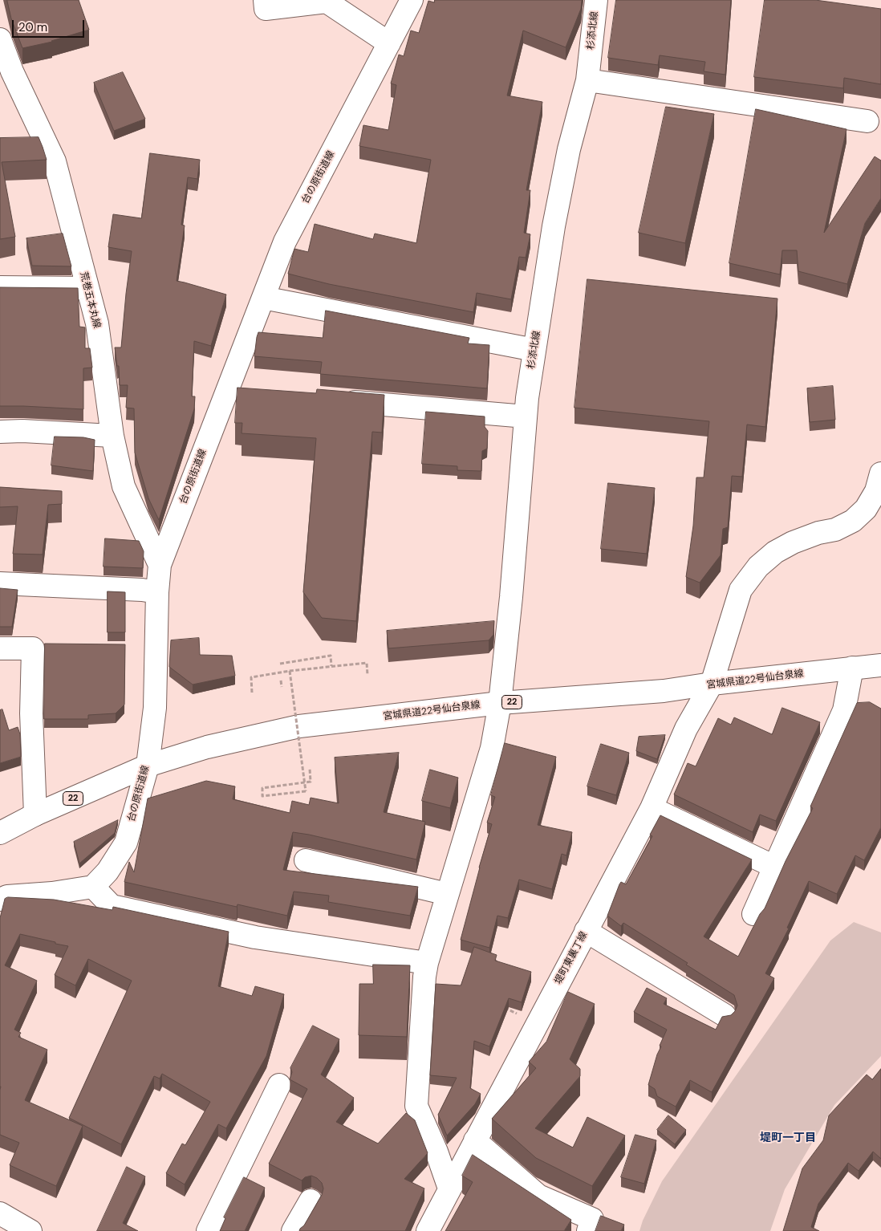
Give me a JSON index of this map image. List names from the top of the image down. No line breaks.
{"streets":{"street":["杉添北線","台の原街道線","荒巻五本丸線","宮城県道22号仙台泉線","22","堤町東裏丁線"]},"crossings":[["杉添北線","宮城県道22号仙台泉線"],["杉添北線","堤町東裏丁線"],["台の原街道線","荒巻五本丸線"],["台の原街道線","宮城県道22号仙台泉線"],["宮城県道22号仙台泉線","堤町東裏丁線"]],"districts":["堤町一丁目"],"scale_bar":"20 m"}
